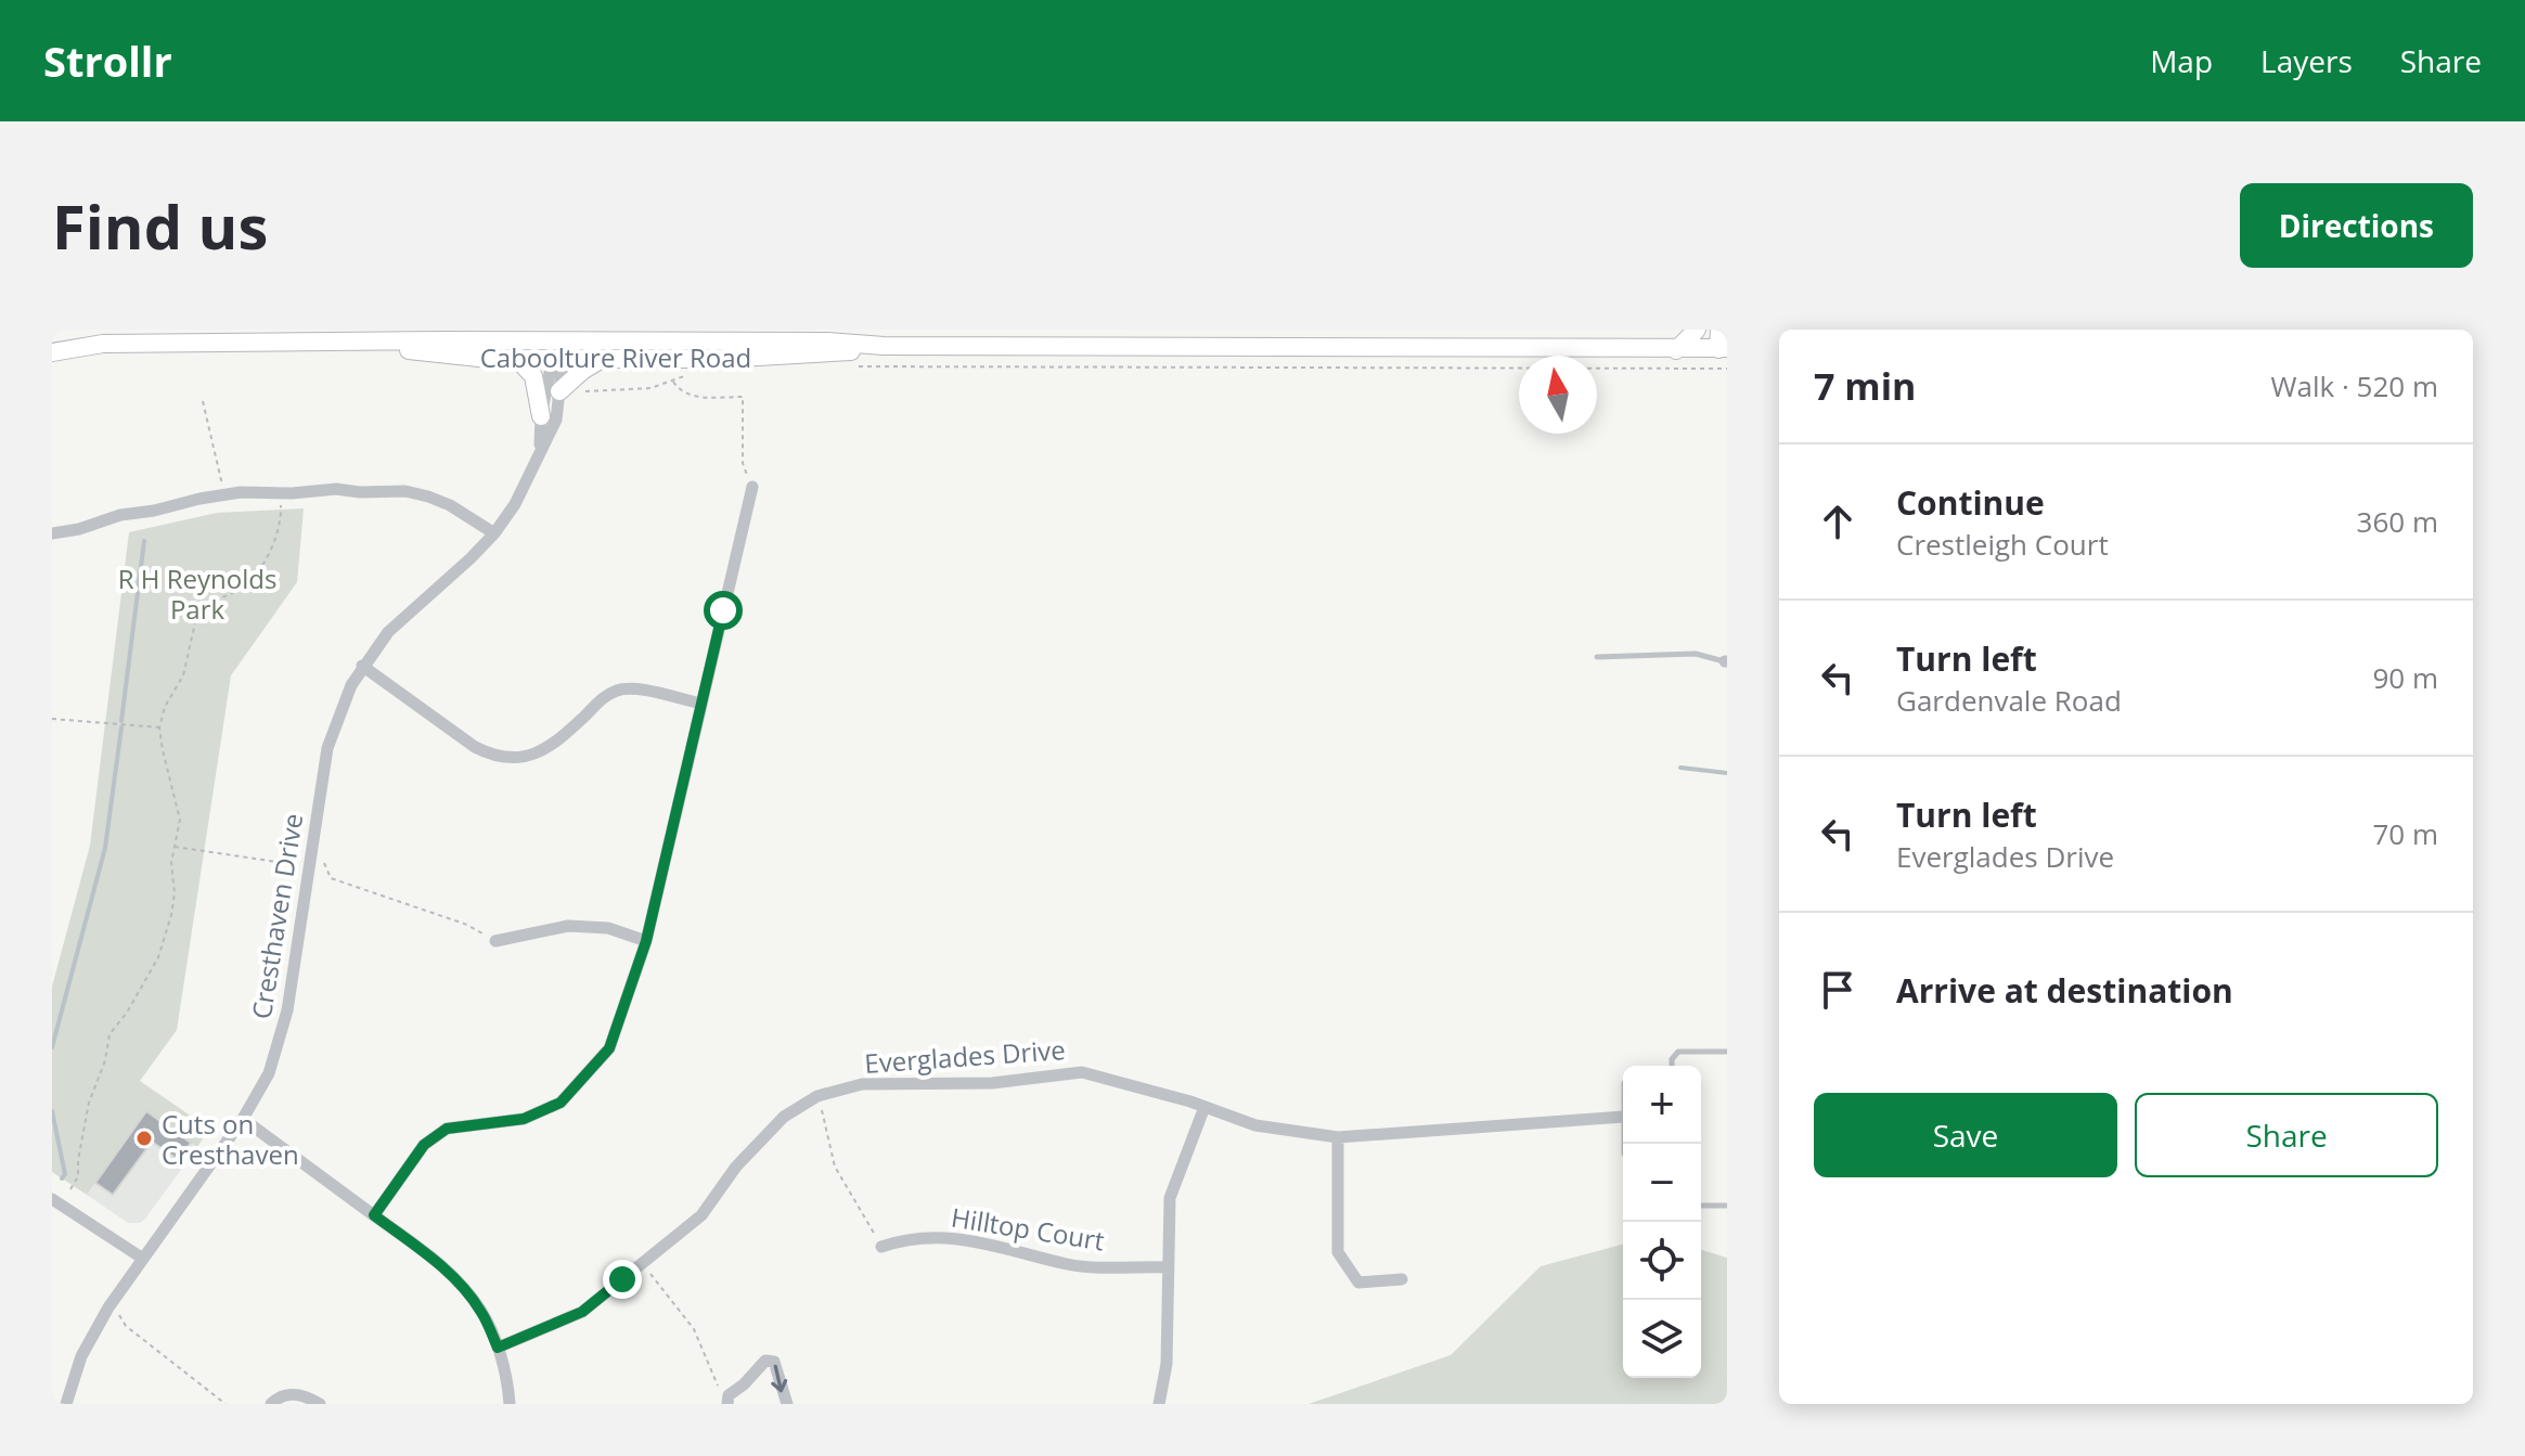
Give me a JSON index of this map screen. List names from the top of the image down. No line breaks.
{"streets":{"main road":["Caboolture River Road"],"street":["Cresthaven Drive","Everglades Drive","Hilltop Court"]},"crossings":[["Caboolture River Road","Cresthaven Drive"]],"parks":["R H Reynolds Park"],"places":["Cuts on Cresthaven"],"north":"top","page":{"header":"Strollr","nav":["Map","Layers","Share"],"buttons":["Directions",["Save","Share"]],"title":"Find us","heading":["7 min","Walk · 520 m"],"list":[["Continue","Crestleigh Court","360 m"],["Turn left","Gardenvale Road","90 m"],["Turn left","Everglades Drive","70 m"],"Arrive at destination"],"map_buttons":["+","−"]}}
